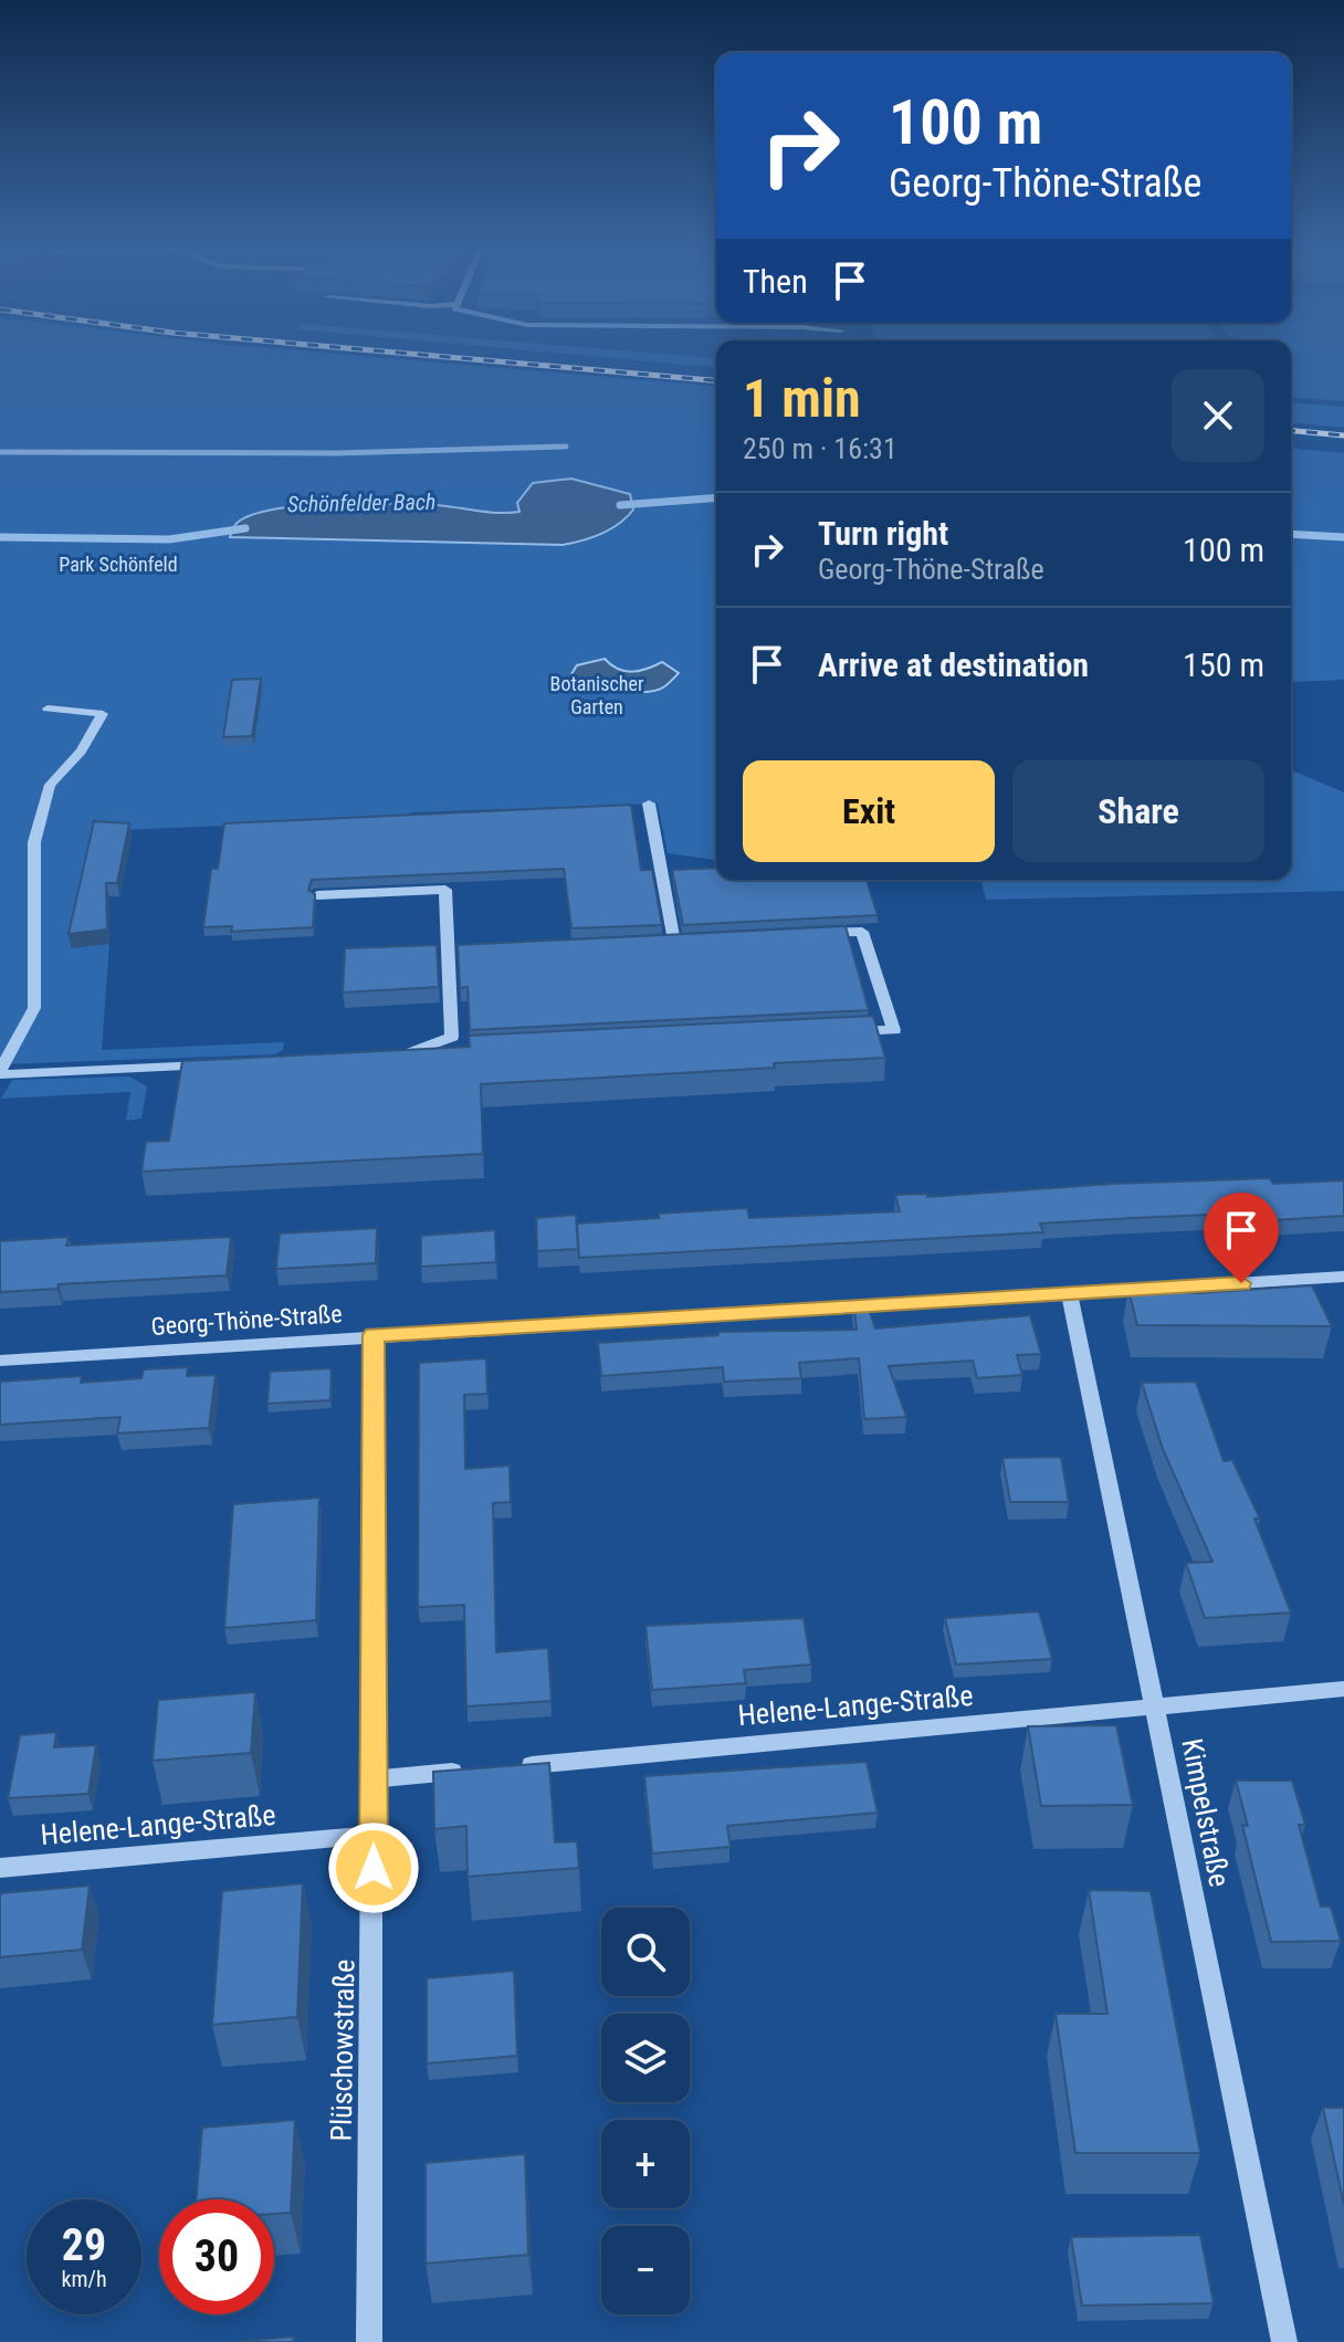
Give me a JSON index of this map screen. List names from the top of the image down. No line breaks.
{"streets":{"street":["Georg-Thöne-Straße","Helene-Lange-Straße","Kimpelstraße","Plüschowstraße"]},"crossings":[["Georg-Thöne-Straße","Kimpelstraße"],["Georg-Thöne-Straße","Plüschowstraße"],["Helene-Lange-Straße","Kimpelstraße"],["Helene-Lange-Straße","Plüschowstraße"]],"water":["Schönfelder Bach"],"parks":["Park Schönfeld","Botanischer Garten"],"page":{"turn":["100 m","Georg-Thöne-Straße"],"then":"Then","heading":["1 min","250 m · 16:31"],"list":[{"name":"Turn right","note":"Georg-Thöne-Straße","value":"100 m"},{"name":"Arrive at destination","value":"150 m"}],"buttons":["Exit","Share"],"map_buttons":["+","−"],"speed":"29 km/h","limit":"30"}}
